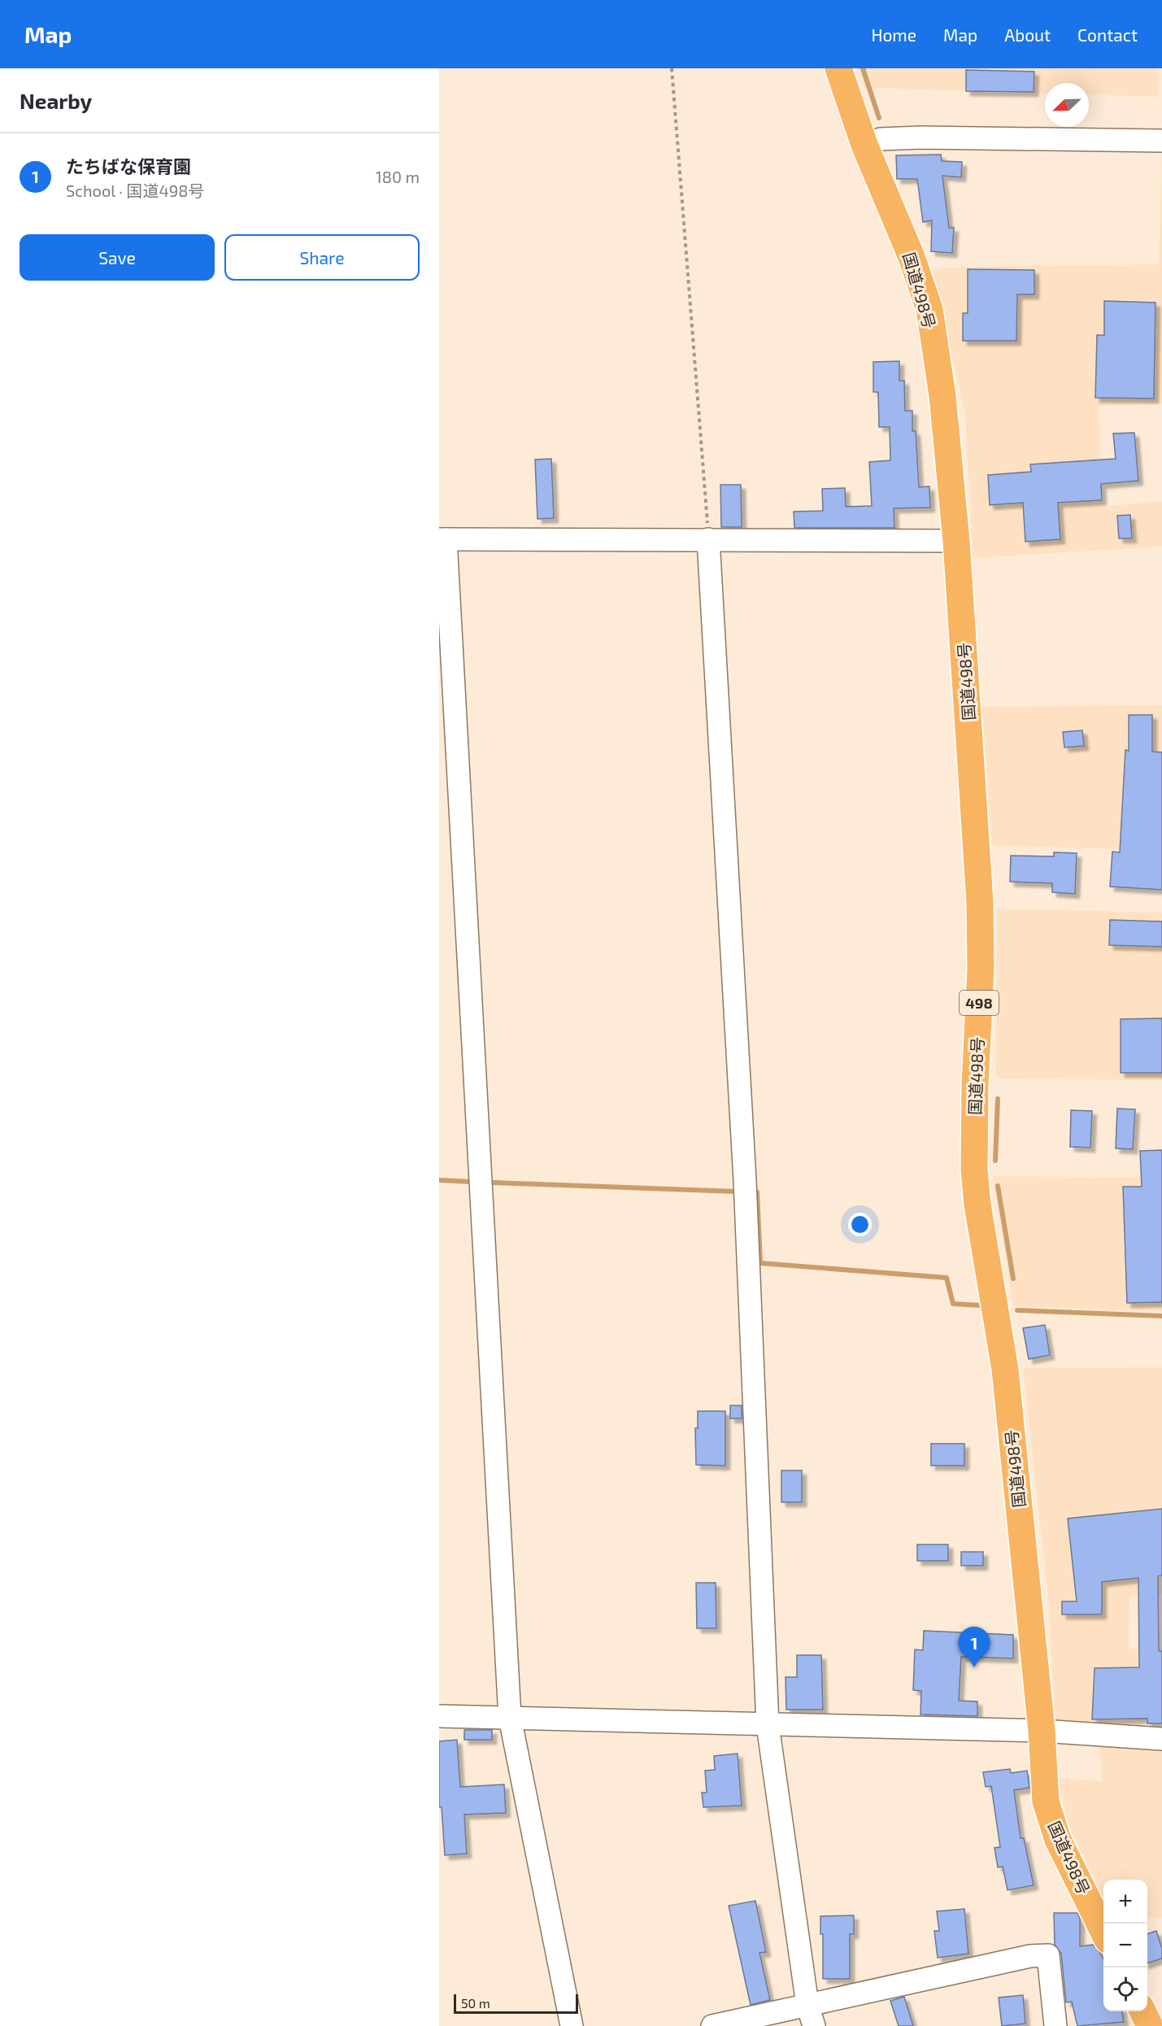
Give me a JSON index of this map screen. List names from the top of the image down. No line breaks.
{"streets":{"highway":["国道498号","498"]},"scale_bar":"50 m","north":"bottom left","page":{"header":"Map","nav":["Home","Map","About","Contact"],"heading":"Nearby","list":[{"mark":"1","name":"たちばな保育園","note":"School · 国道498号","value":"180 m"}],"buttons":["Save","Share"],"pins":"1","map_buttons":["+","−"],"scale":"50 m"}}
